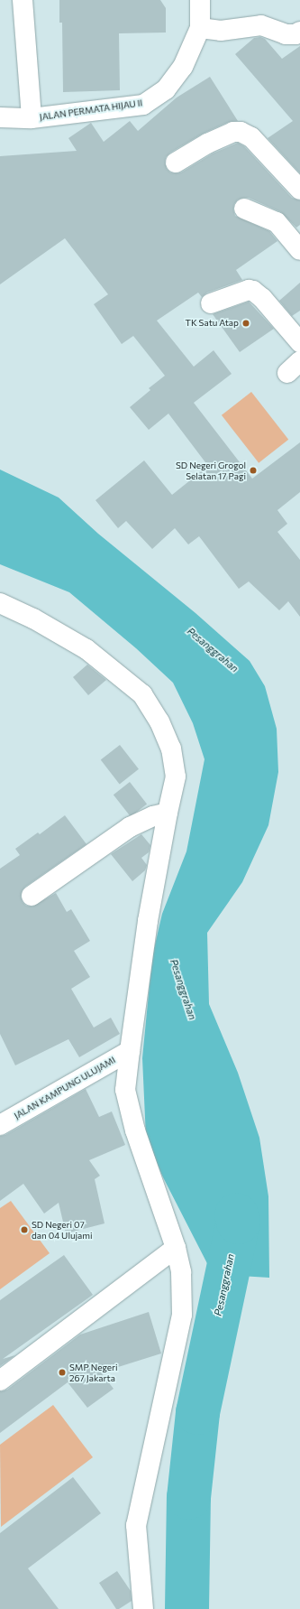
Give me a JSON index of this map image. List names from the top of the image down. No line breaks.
{"streets":{"street":["JALAN PERMATA HIJAU II","JALAN KAMPUNG ULUJAMI"]},"water":["Pesanggrahan"],"places":["TK Satu Atap","SD Negeri Grogol Selatan 17 Pagi","SD Negeri 07 dan 04 Ulujami","SMP Negeri 267 Jakarta"]}
